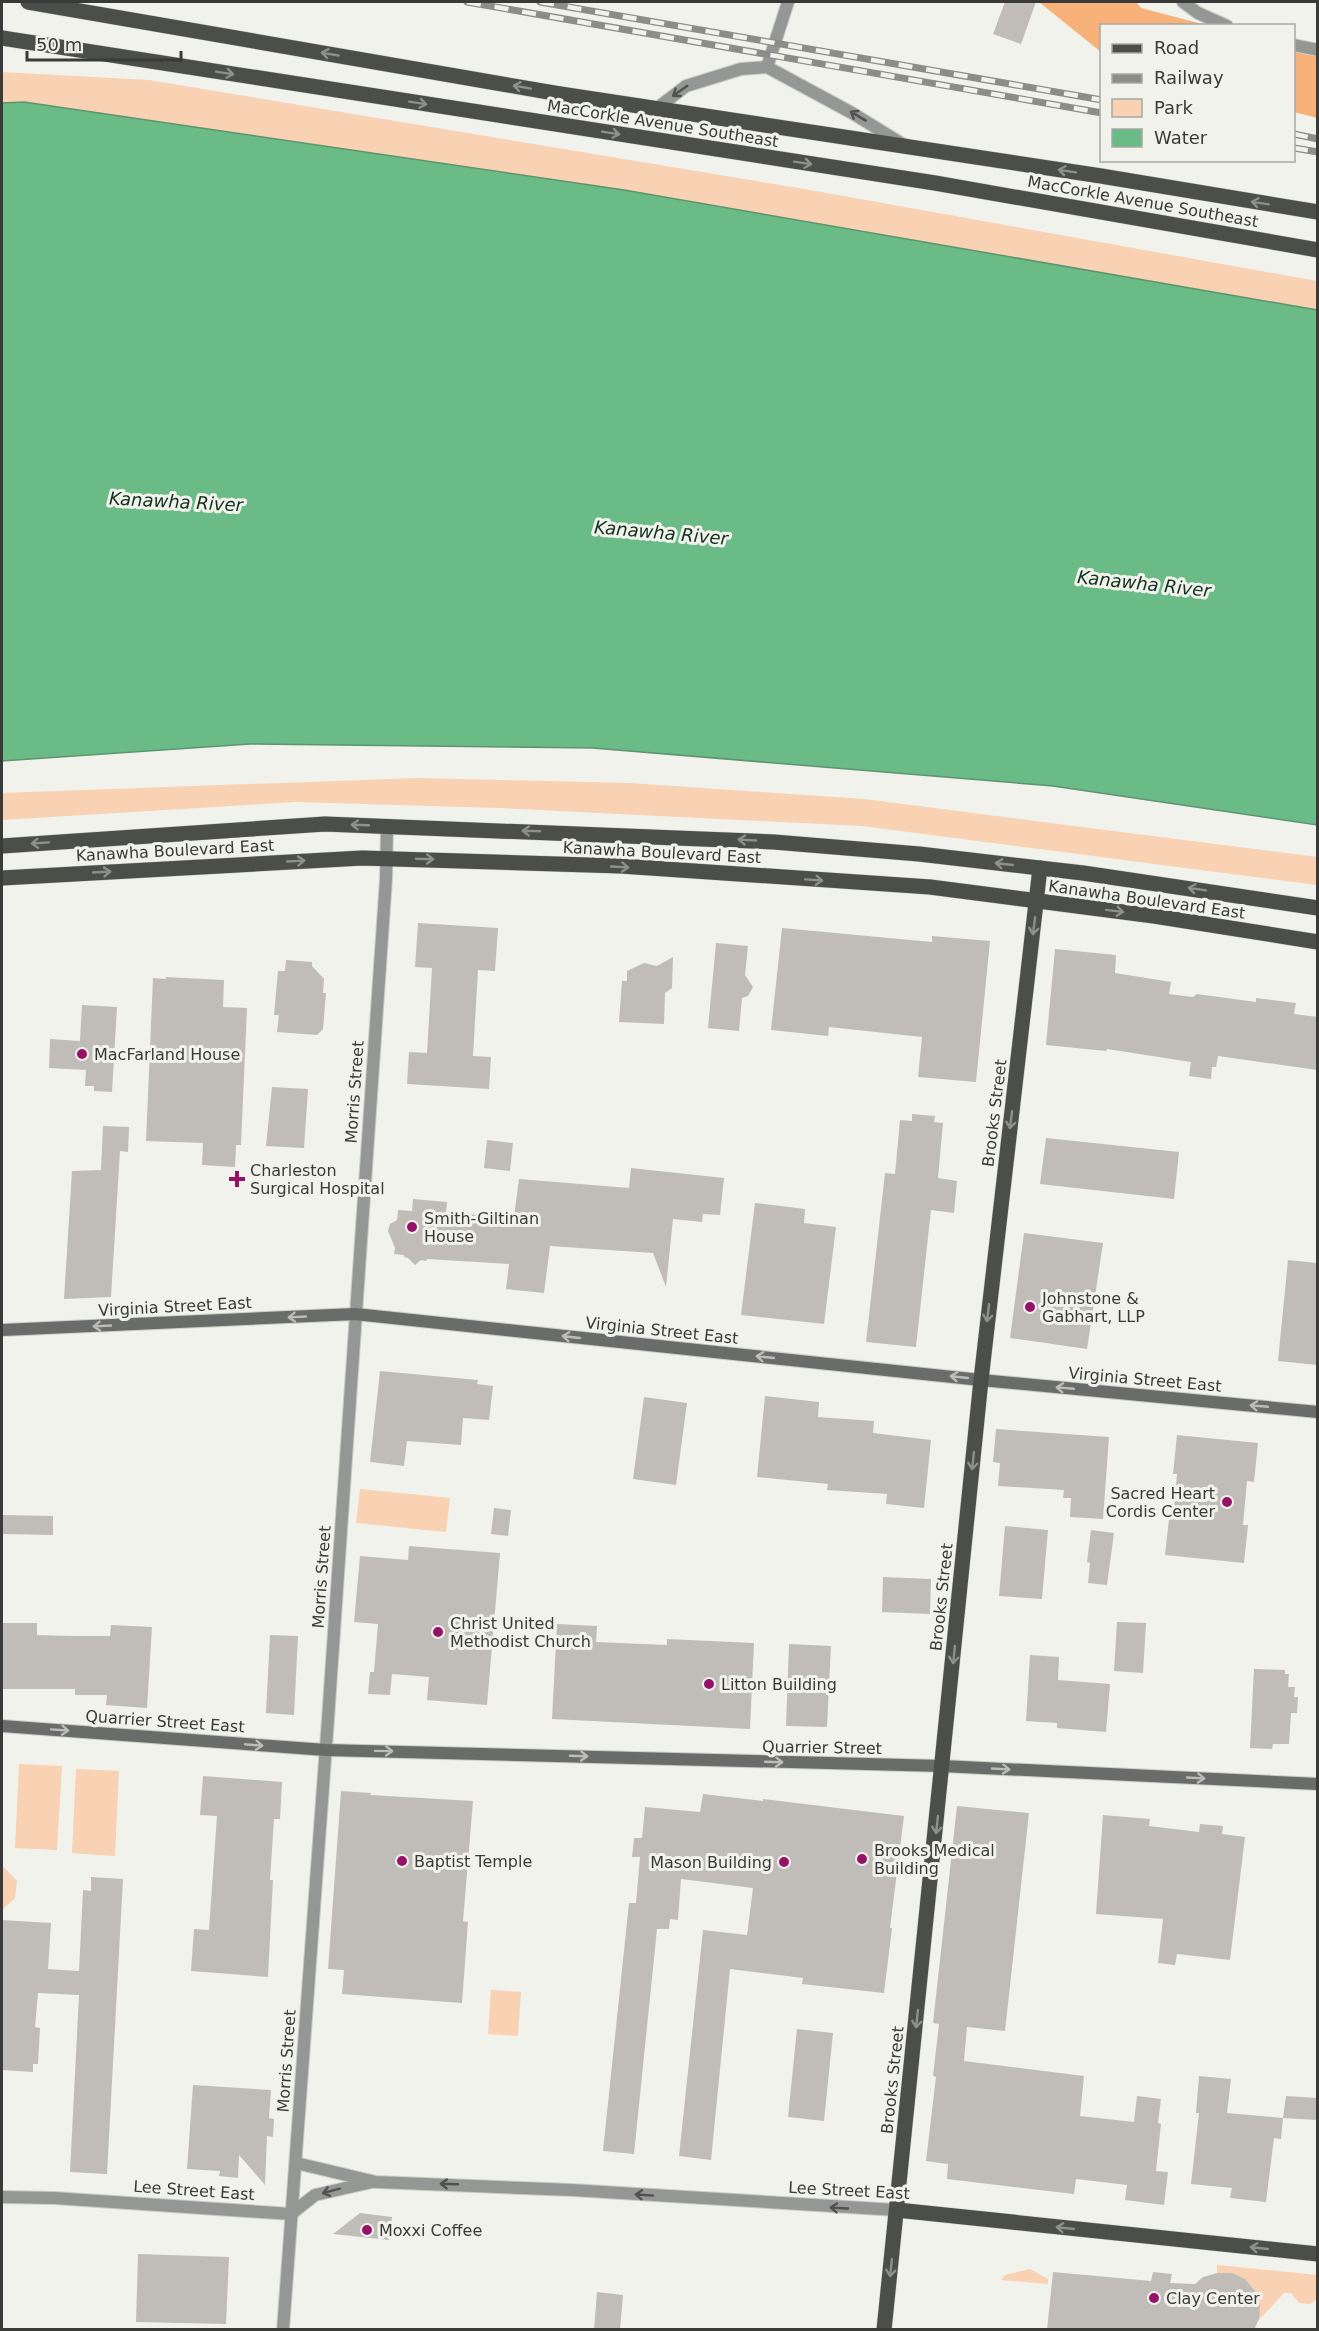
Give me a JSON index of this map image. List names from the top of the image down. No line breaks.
{"streets":{"main road":["MacCorkle Avenue Southeast","Kanawha Boulevard East","Brooks Street","Virginia Street East","Quarrier Street East","Quarrier Street","Lee Street East"],"street":["Morris Street"]},"crossings":[["Kanawha Boulevard East","Morris Street"],["Kanawha Boulevard East","Brooks Street"],["Morris Street","Virginia Street East"],["Morris Street","Quarrier Street East"],["Morris Street","Quarrier Street"],["Morris Street","Lee Street East"],["Brooks Street","Virginia Street East"],["Brooks Street","Quarrier Street"],["Brooks Street","Lee Street East"],["Quarrier Street East","Quarrier Street"]],"one_way":["Brooks Street","Virginia Street East","Quarrier Street East","Quarrier Street","Lee Street East"],"water":["Kanawha River"],"places":{"other":["MacFarland House","Smith-Giltinan House","Johnstone & Gabhart, LLP","Sacred Heart Cordis Center","Christ United Methodist Church","Litton Building","Brooks Medical Building","Baptist Temple","Mason Building","Moxxi Coffee","Clay Center"],"health":["Charleston Surgical Hospital"]},"legend":["Road","Railway","Park","Water"],"scale_bar":"50 m"}
